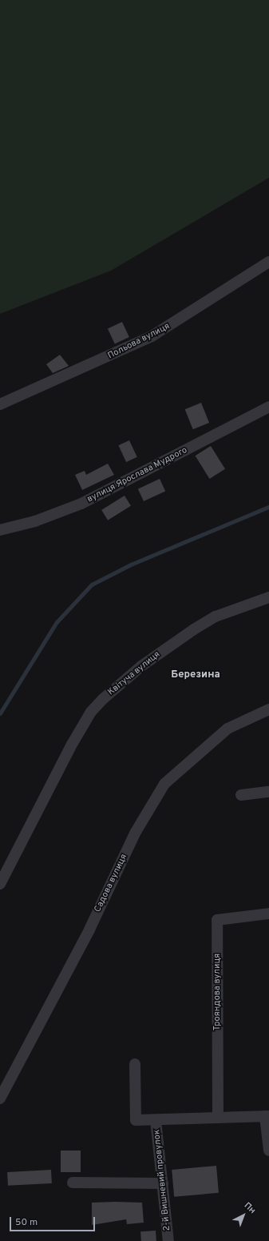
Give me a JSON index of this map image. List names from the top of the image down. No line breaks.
{"streets":{"street":["Польова вулиця","вулиця Ярослава Мудрого","Квітуча вулиця","Садова вулиця","Трояндова вулиця","2-й Вишневий провулок"]},"districts":["Березина"],"scale_bar":"50 m","north":"top right"}
